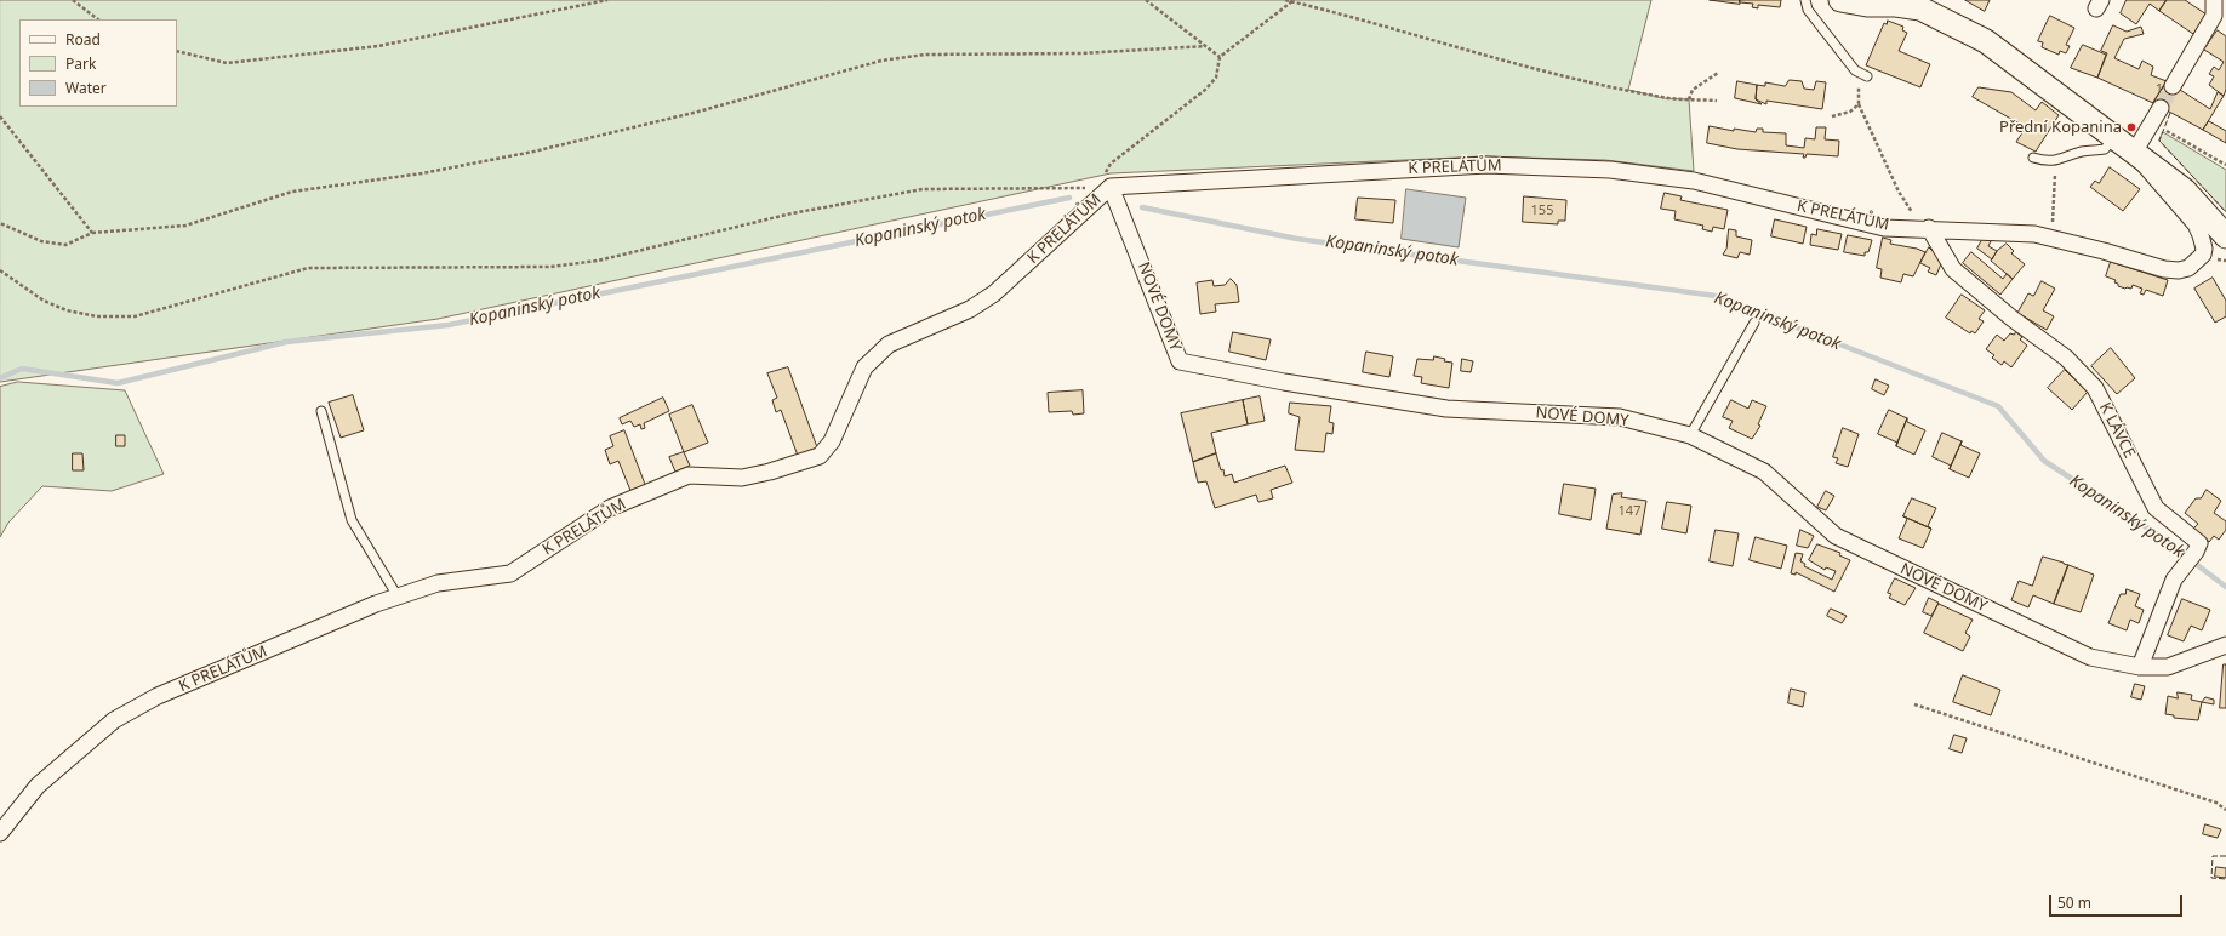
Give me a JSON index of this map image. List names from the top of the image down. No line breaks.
{"streets":{"street":["K PRELÁTŮM","NOVÉ DOMY","K LÁVCE"]},"crossings":[["K PRELÁTŮM","NOVÉ DOMY"],["K PRELÁTŮM","K LÁVCE"],["NOVÉ DOMY","K LÁVCE"]],"water":["Kopaninský potok"],"places":["Přední Kopanina"],"house_numbers":["1","155","147"],"legend":["Road","Park","Water"],"scale_bar":"50 m"}
